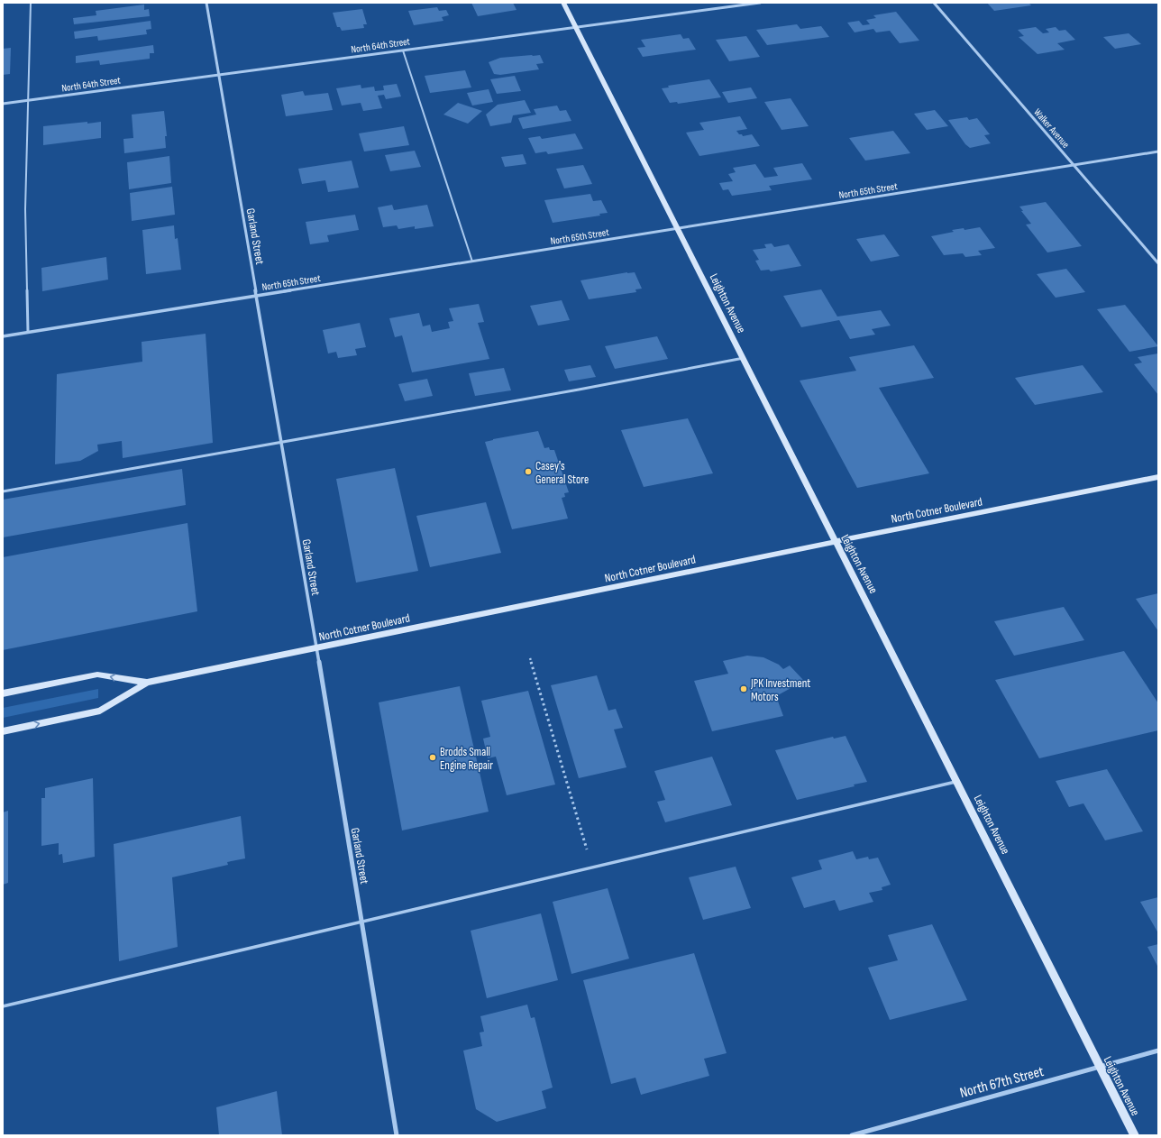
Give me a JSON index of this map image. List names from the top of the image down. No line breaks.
{"streets":{"street":["North 64th Street","Walker Avenue","North 65th Street","Garland Street","Leighton Avenue","North Cotner Boulevard","North 67th Street"]},"crossings":[["North 64th Street","Garland Street"],["North 64th Street","Leighton Avenue"],["Walker Avenue","North 65th Street"],["North 65th Street","Garland Street"],["North 65th Street","Leighton Avenue"],["Garland Street","North Cotner Boulevard"],["Leighton Avenue","North Cotner Boulevard"],["Leighton Avenue","North 67th Street"]],"places":["Casey's General Store","JPK Investment Motors","Brodds Small Engine Repair"]}
